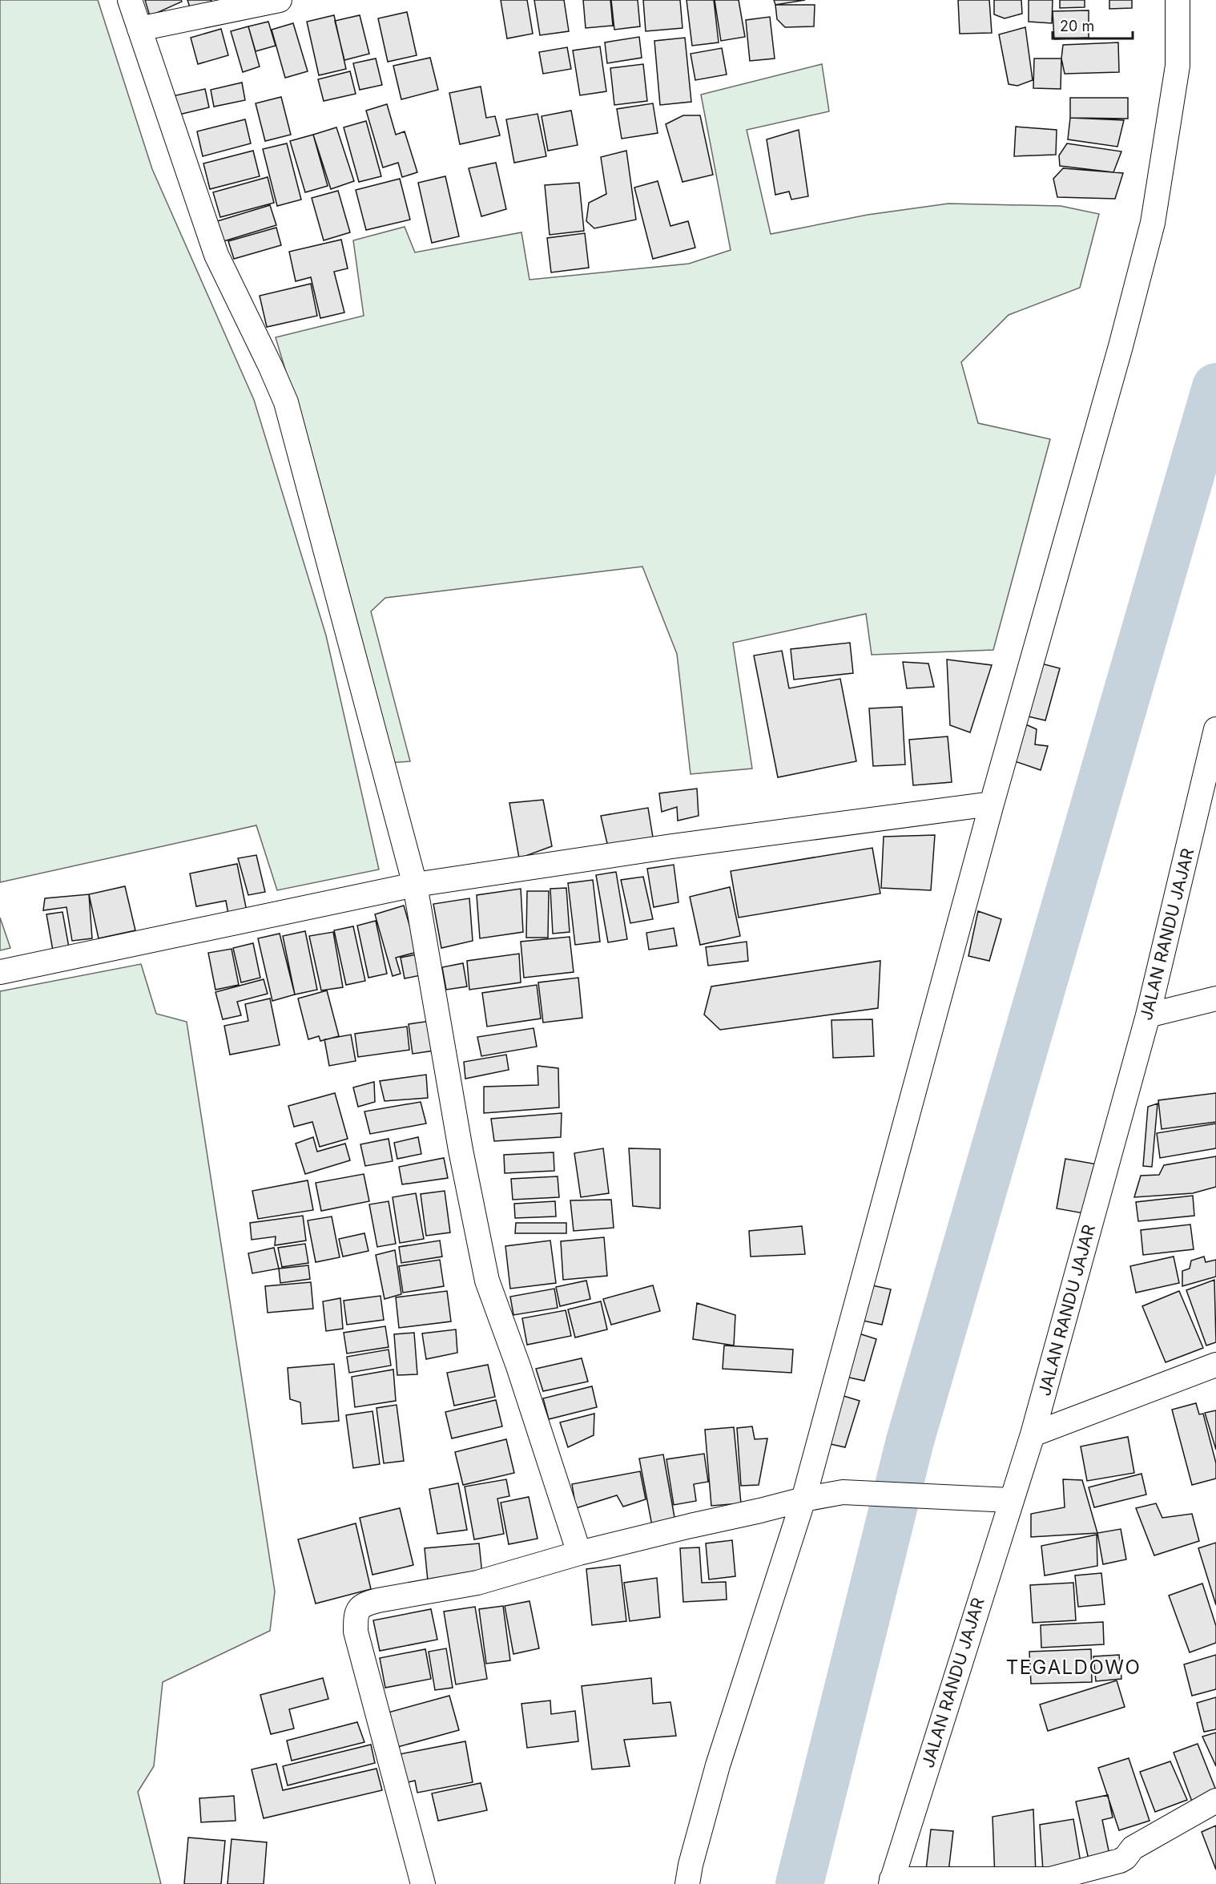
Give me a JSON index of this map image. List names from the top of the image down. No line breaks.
{"streets":{"street":["JALAN RANDU JAJAR"]},"districts":["TEGALDOWO"],"scale_bar":"20 m"}
